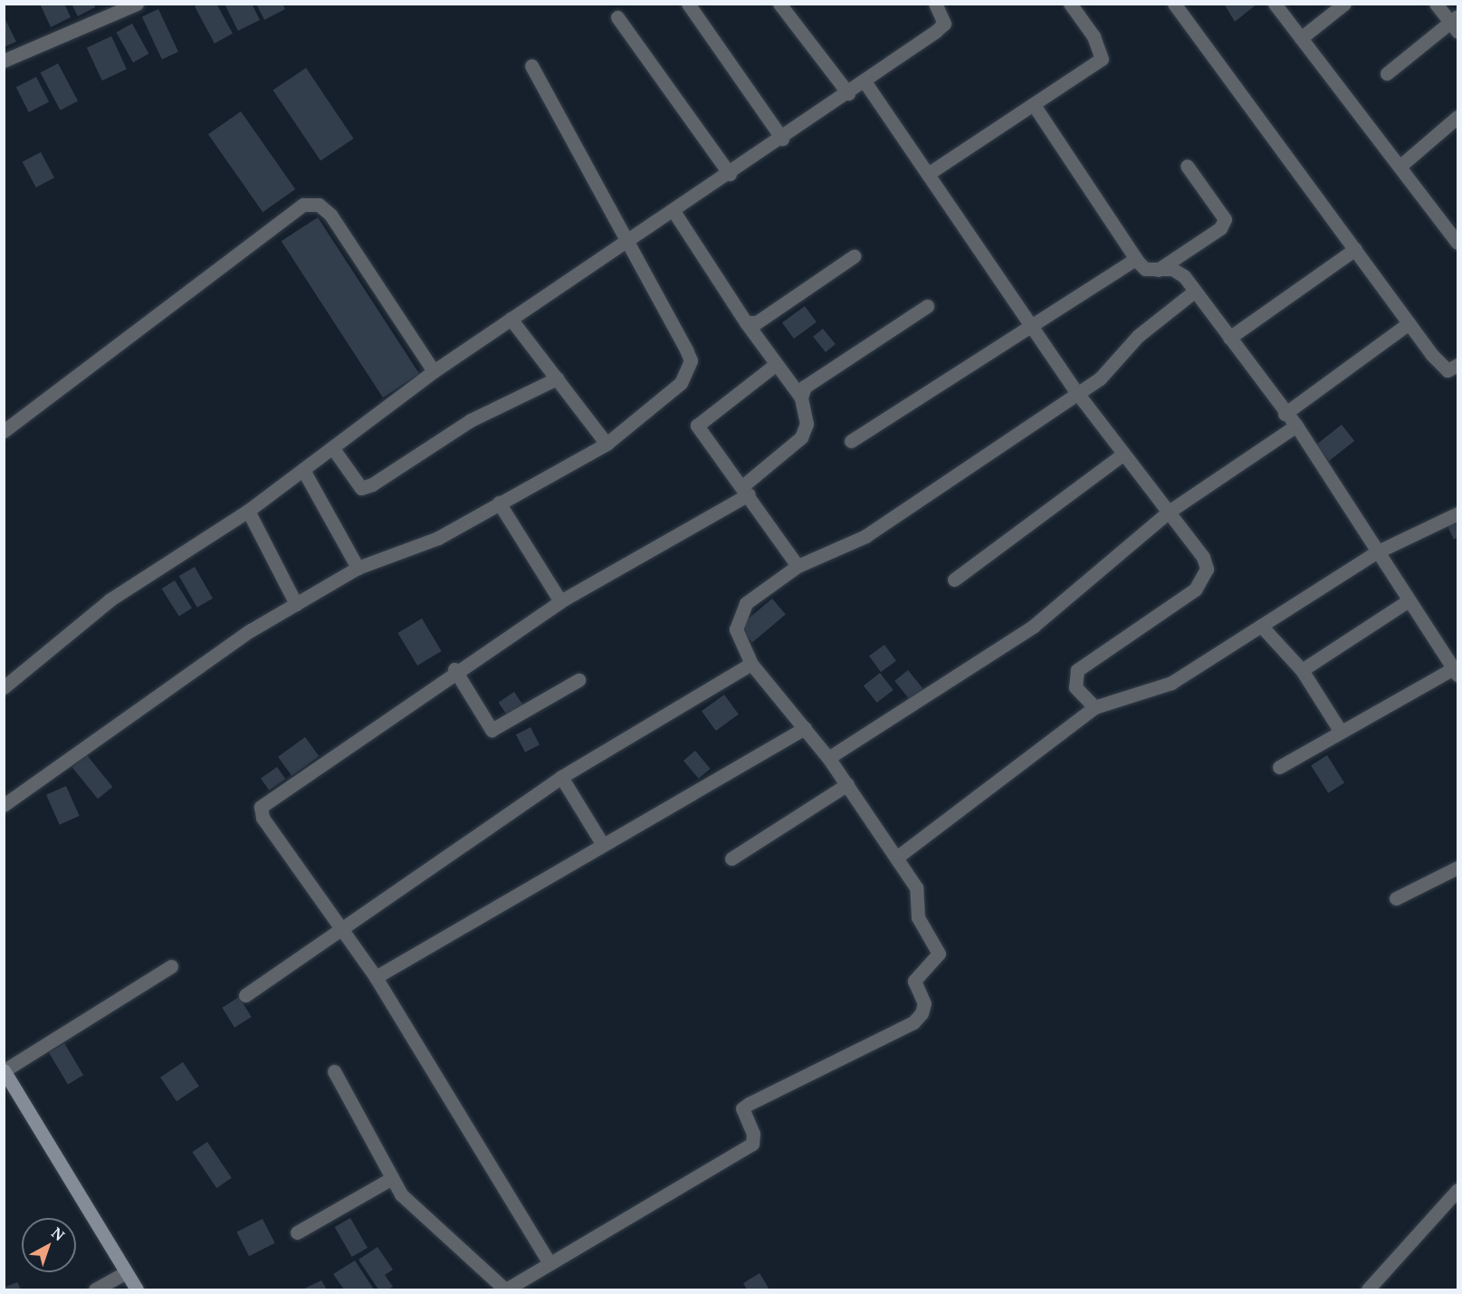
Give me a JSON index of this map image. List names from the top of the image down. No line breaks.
{"north":"top right"}
